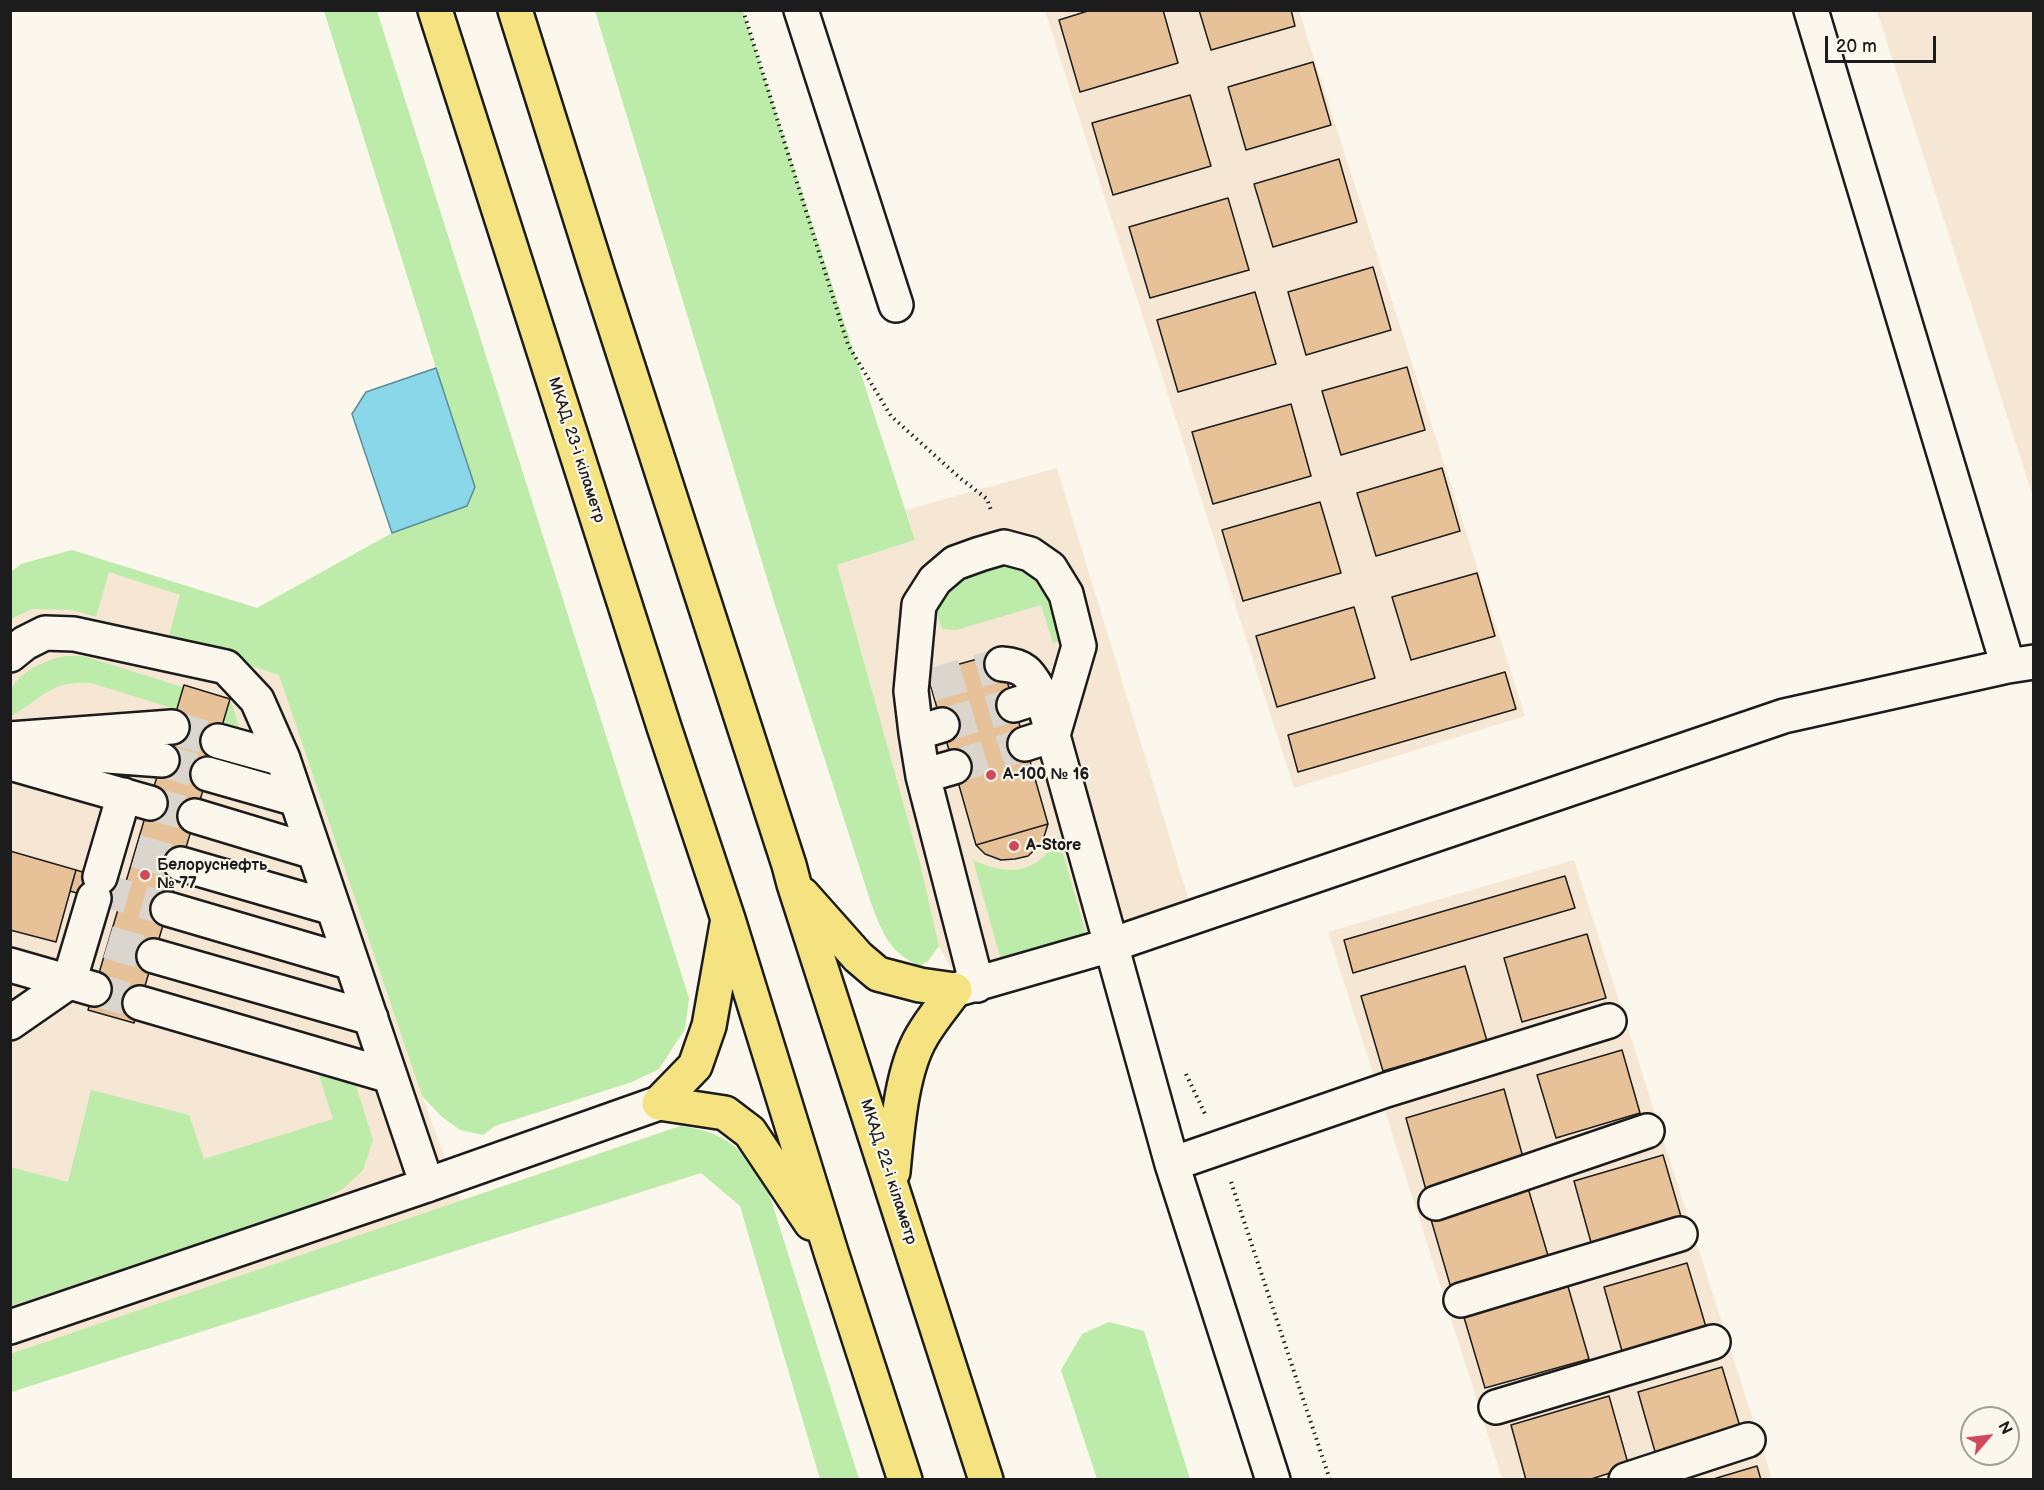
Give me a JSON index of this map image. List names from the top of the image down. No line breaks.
{"streets":{"highway":["МКАД, 23-і кіламетр","МКАД, 22-і кіламетр"]},"places":["А-100 № 16","A-Store","Белоруснефть № 77"],"scale_bar":"20 m","north":"top right"}
